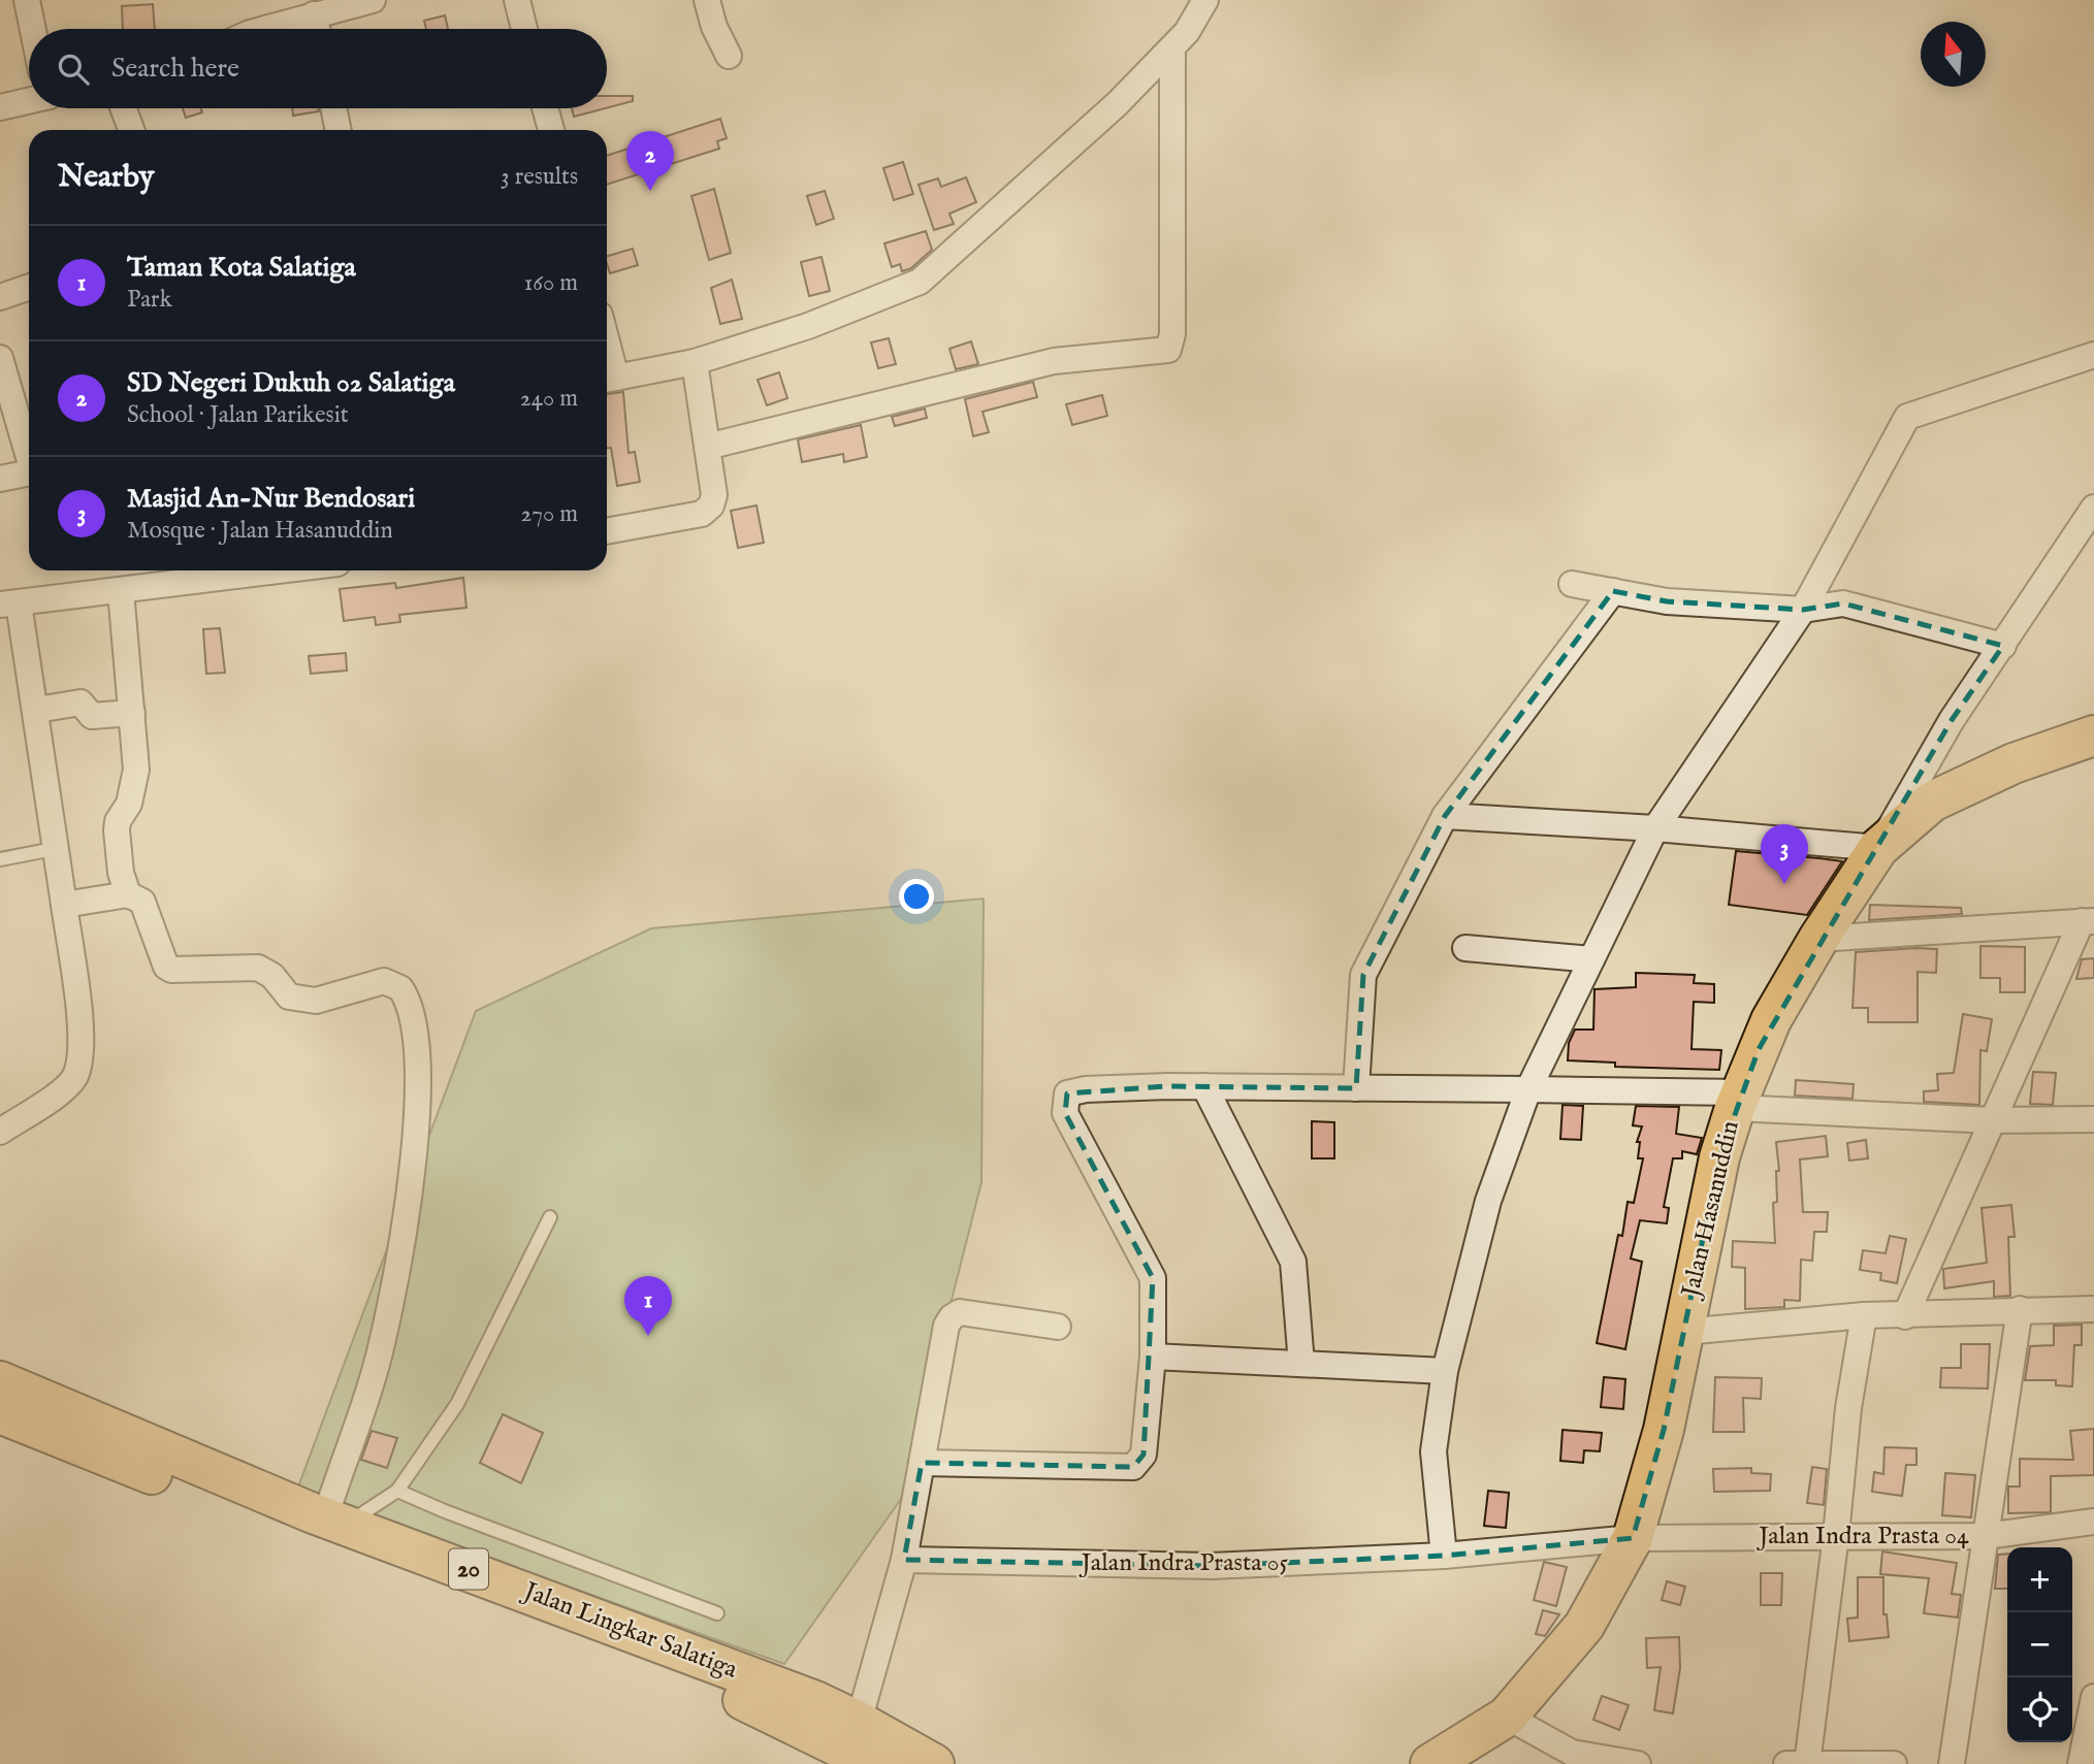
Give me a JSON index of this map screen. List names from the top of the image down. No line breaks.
{"streets":{"main road":["Jalan Hasanuddin","20","Jalan Lingkar Salatiga"],"street":["Jalan Indra Prasta 04","Jalan Indra Prasta 05"]},"crossings":[["Jalan Hasanuddin","Jalan Indra Prasta 04"],["Jalan Hasanuddin","Jalan Indra Prasta 05"],["Jalan Indra Prasta 04","Jalan Indra Prasta 05"]],"north":"top","page":{"search":"Search here","heading":["Nearby","3 results"],"pins":["2","3","1"],"list":[{"mark":"1","name":"Taman Kota Salatiga","note":"Park","value":"160 m"},{"mark":"2","name":"SD Negeri Dukuh 02 Salatiga","note":"School · Jalan Parikesit","value":"240 m"},{"mark":"3","name":"Masjid An-Nur Bendosari","note":"Mosque · Jalan Hasanuddin","value":"270 m"}],"map_buttons":["+","−"]}}
